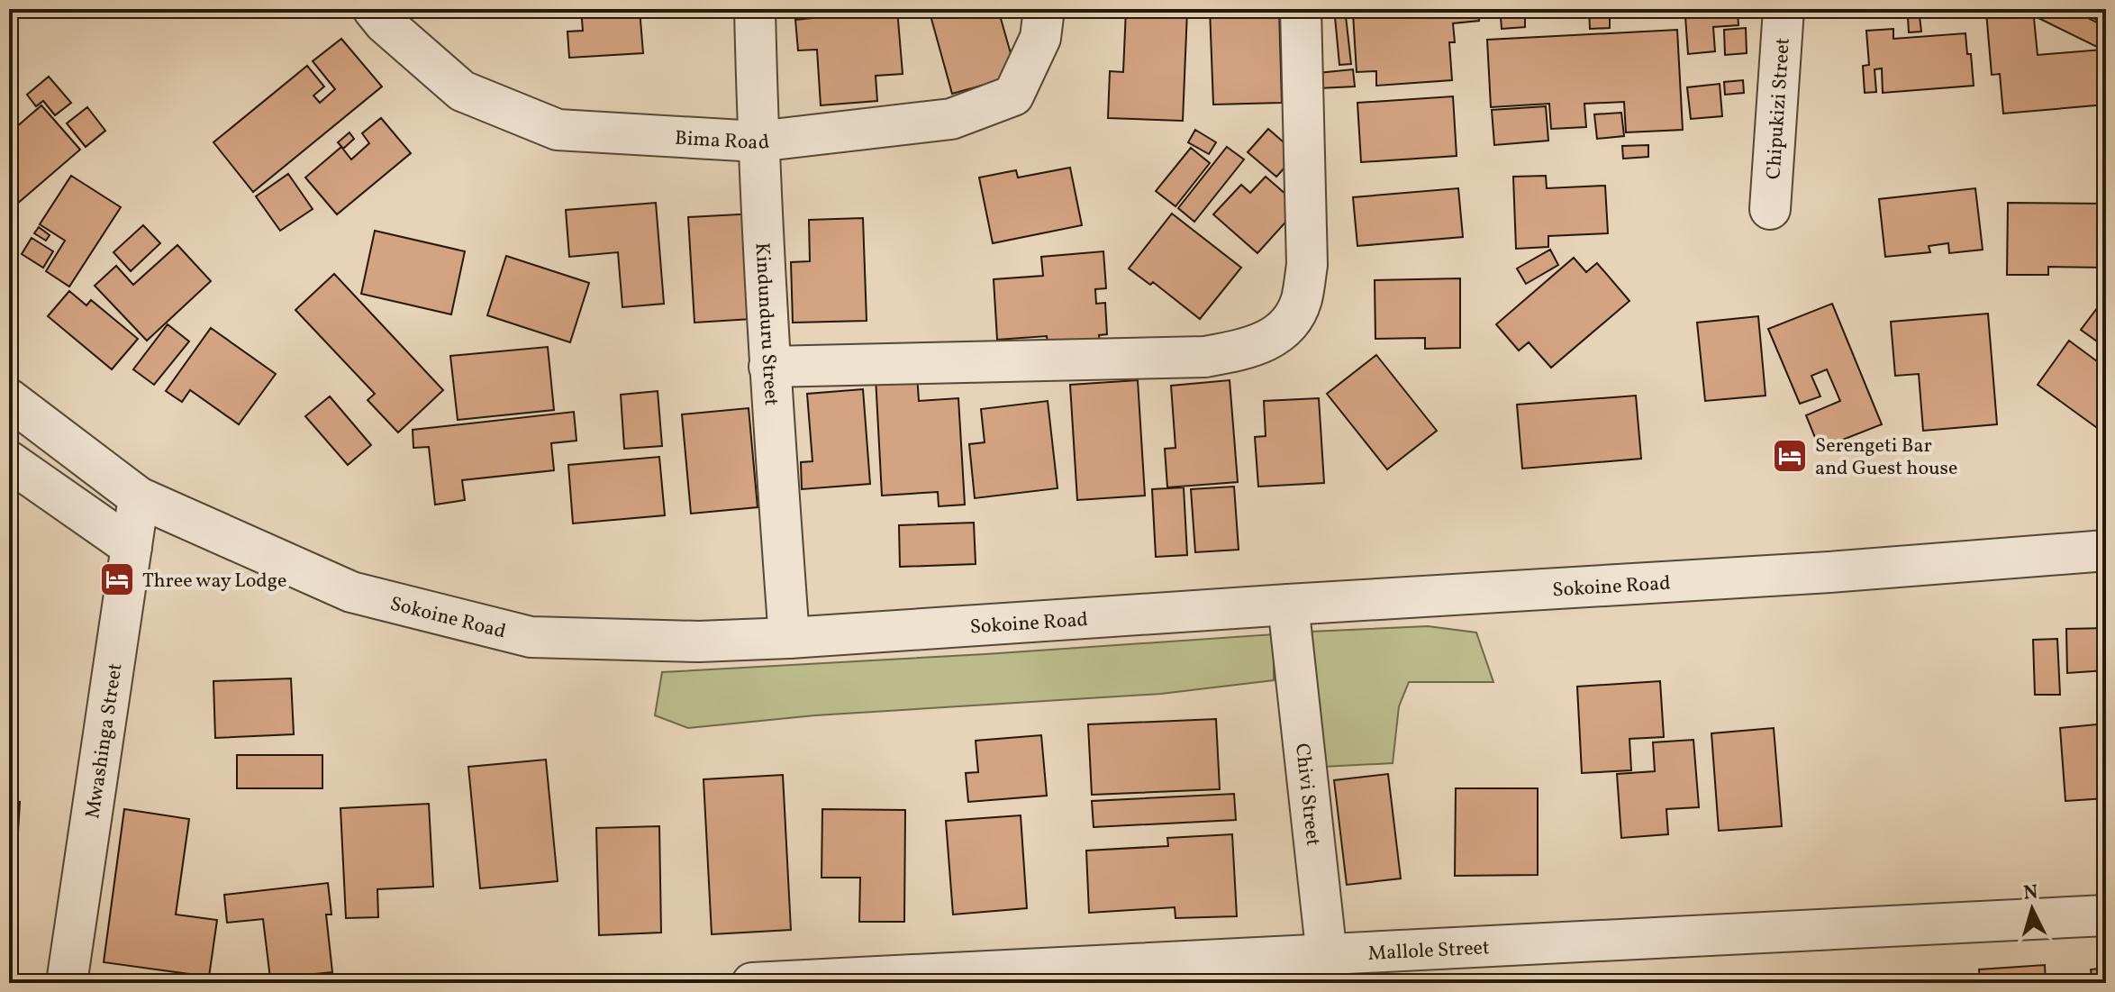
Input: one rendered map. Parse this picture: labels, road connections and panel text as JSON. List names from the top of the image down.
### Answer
{
  "streets": {
    "street": [
      "Chipukizi Street",
      "Bima Road",
      "Kindunduru Street",
      "Sokoine Road",
      "Mwashinga Street",
      "Chivi Street",
      "Mallole Street"
    ]
  },
  "crossings": [
    ["Bima Road", "Kindunduru Street"],
    ["Kindunduru Street", "Sokoine Road"],
    ["Sokoine Road", "Mwashinga Street"],
    ["Sokoine Road", "Chivi Street"],
    ["Chivi Street", "Mallole Street"]
  ],
  "places": {
    "hotel": ["Serengeti Bar and Guest house", "Three way Lodge"]
  },
  "north": "top"
}
